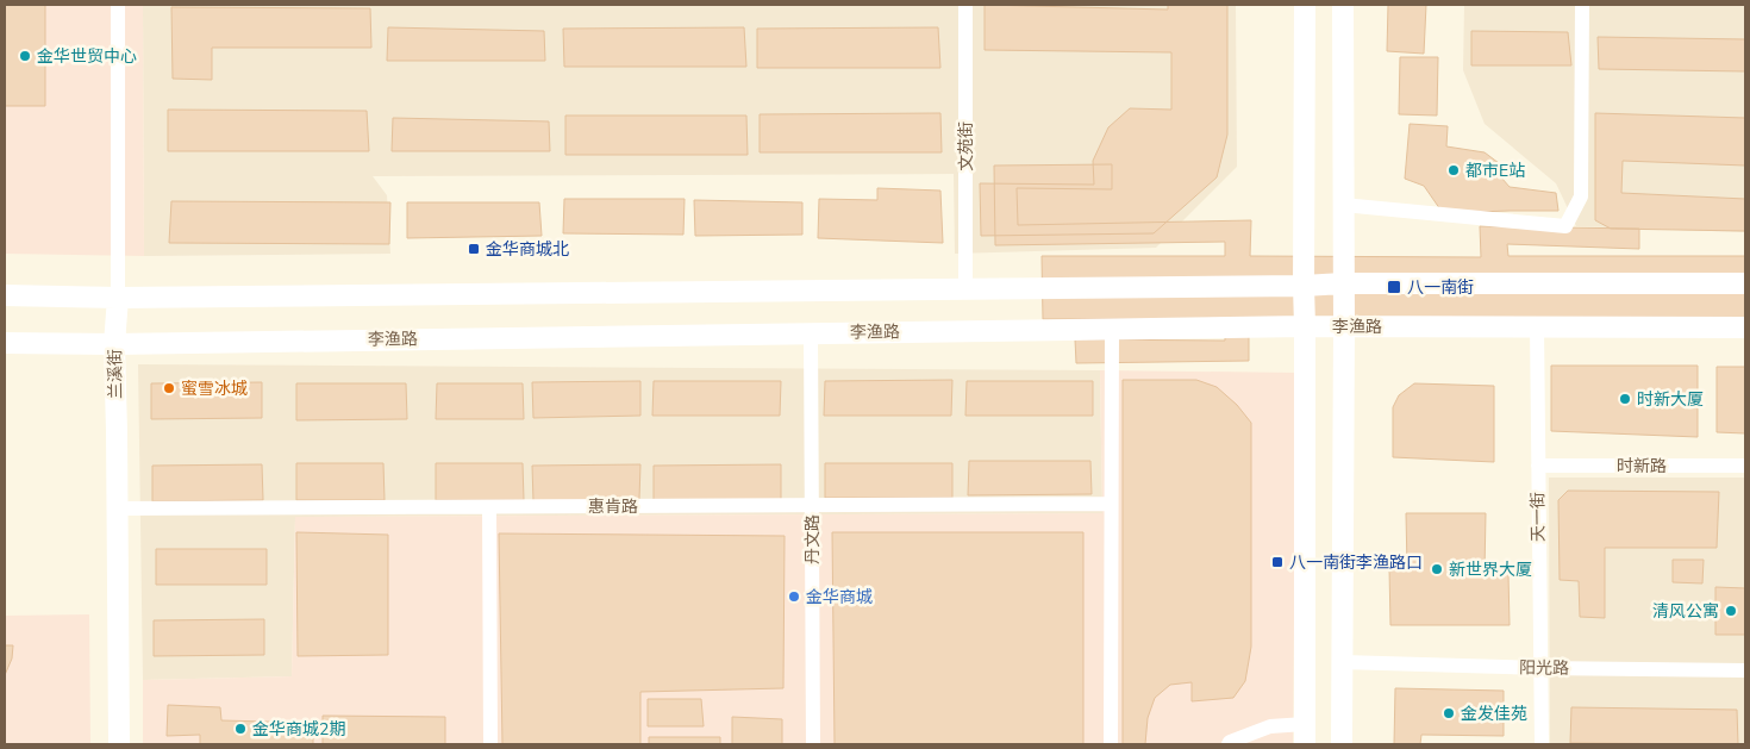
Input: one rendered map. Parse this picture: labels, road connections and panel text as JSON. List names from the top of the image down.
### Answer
{
  "streets": {
    "main road": ["李渔路", "兰溪街"],
    "street": [
      "文苑街",
      "时新路",
      "惠肯路",
      "天一街",
      "丹文路",
      "阳光路"
    ]
  },
  "crossings": [
    ["李渔路", "兰溪街"],
    ["李渔路", "天一街"],
    ["李渔路", "丹文路"],
    ["兰溪街", "惠肯路"],
    ["时新路", "天一街"],
    ["惠肯路", "丹文路"],
    ["天一街", "阳光路"]
  ],
  "places": {
    "other": [
      "金华世贸中心",
      "都市E站",
      "蜜雪冰城",
      "时新大厦",
      "新世界大厦",
      "金华商城",
      "清风公寓",
      "金发佳苑",
      "金华商城2期"
    ],
    "transit": ["金华商城北", "八一南街", "八一南街李渔路口"]
  }
}
